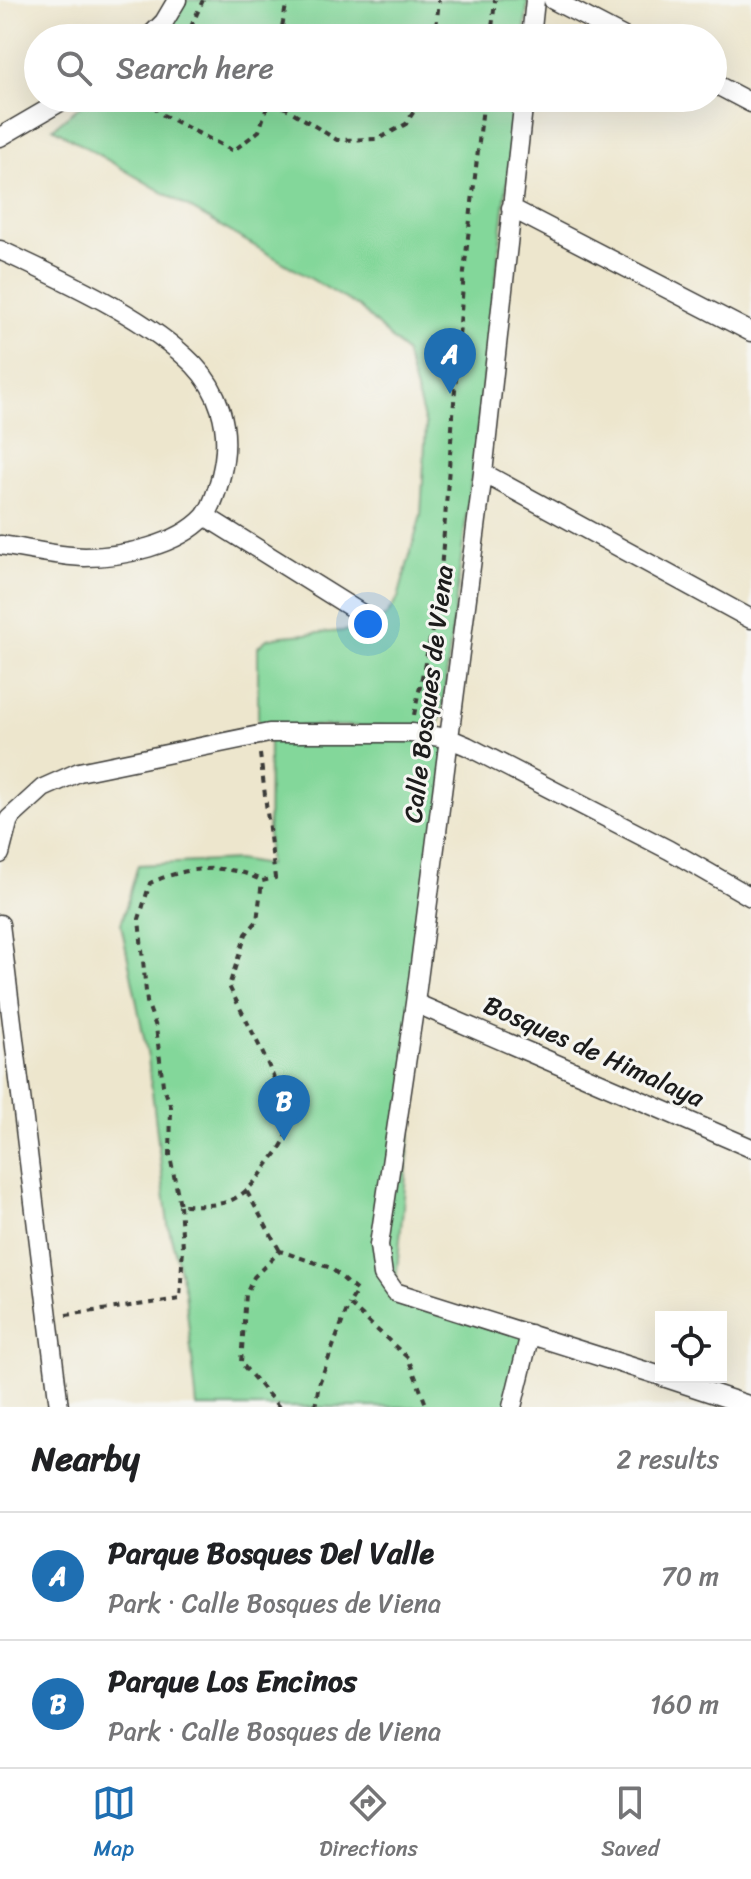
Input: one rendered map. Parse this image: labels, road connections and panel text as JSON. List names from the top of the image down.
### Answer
{
  "streets": {
    "street": ["Calle Bosques de Viena", "Bosques de Himalaya"]
  },
  "crossings": [
    ["Calle Bosques de Viena", "Bosques de Himalaya"]
  ],
  "page": {
    "search": "Search here",
    "pins": ["A", "B"],
    "heading": ["Nearby", "2 results"],
    "list": [
      {
        "mark": "A",
        "name": "Parque Bosques Del Valle",
        "note": "Park · Calle Bosques de Viena",
        "value": "70 m"
      },
      {
        "mark": "B",
        "name": "Parque Los Encinos",
        "note": "Park · Calle Bosques de Viena",
        "value": "160 m"
      }
    ],
    "nav": ["Map", "Directions", "Saved"]
  }
}
